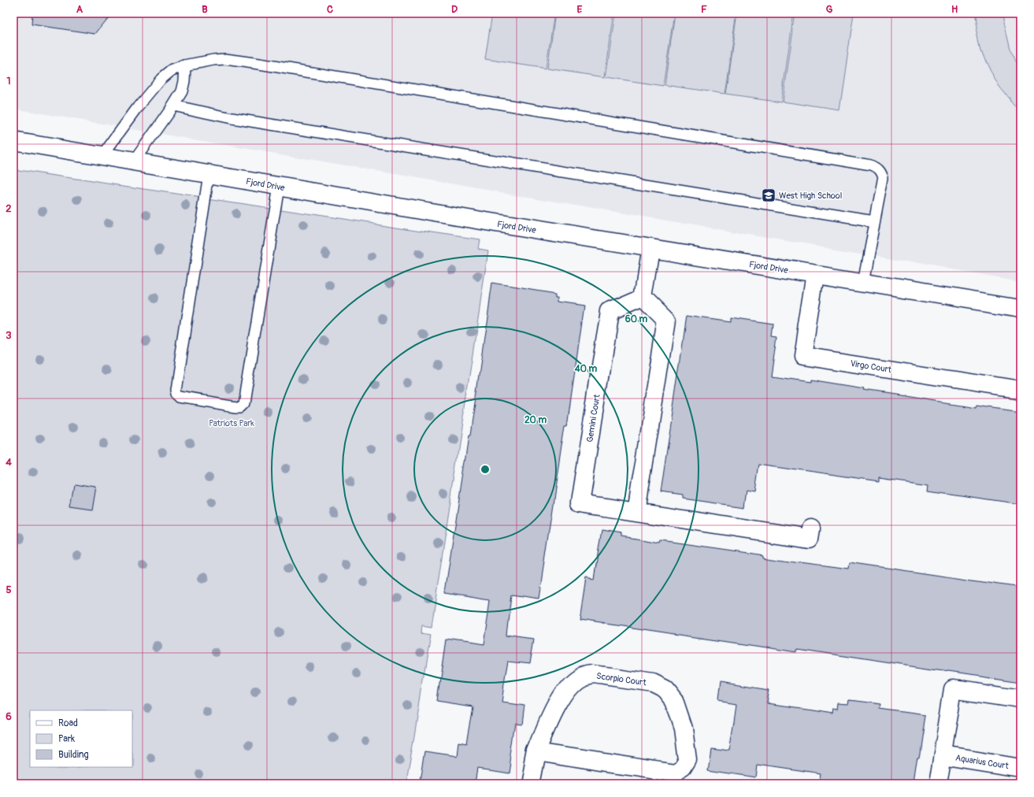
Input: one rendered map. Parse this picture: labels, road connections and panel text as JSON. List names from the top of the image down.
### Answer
{
  "streets": {
    "street": [
      "Fjord Drive",
      "Virgo Court",
      "Gemini Court",
      "Scorpio Court",
      "Aquarius Court"
    ]
  },
  "crossings": [
    ["Fjord Drive", "Virgo Court"]
  ],
  "parks": ["Patriots Park"],
  "places": {
    "school or university": ["West High School"]
  },
  "legend": ["Road", "Park", "Building"],
  "grid": {
    "columns": [
      "A",
      "B",
      "C",
      "D",
      "E",
      "F",
      "G",
      "H"
    ],
    "rows": [
      "1",
      "2",
      "3",
      "4",
      "5",
      "6"
    ]
  },
  "rings": ["60 m", "40 m", "20 m"]
}
